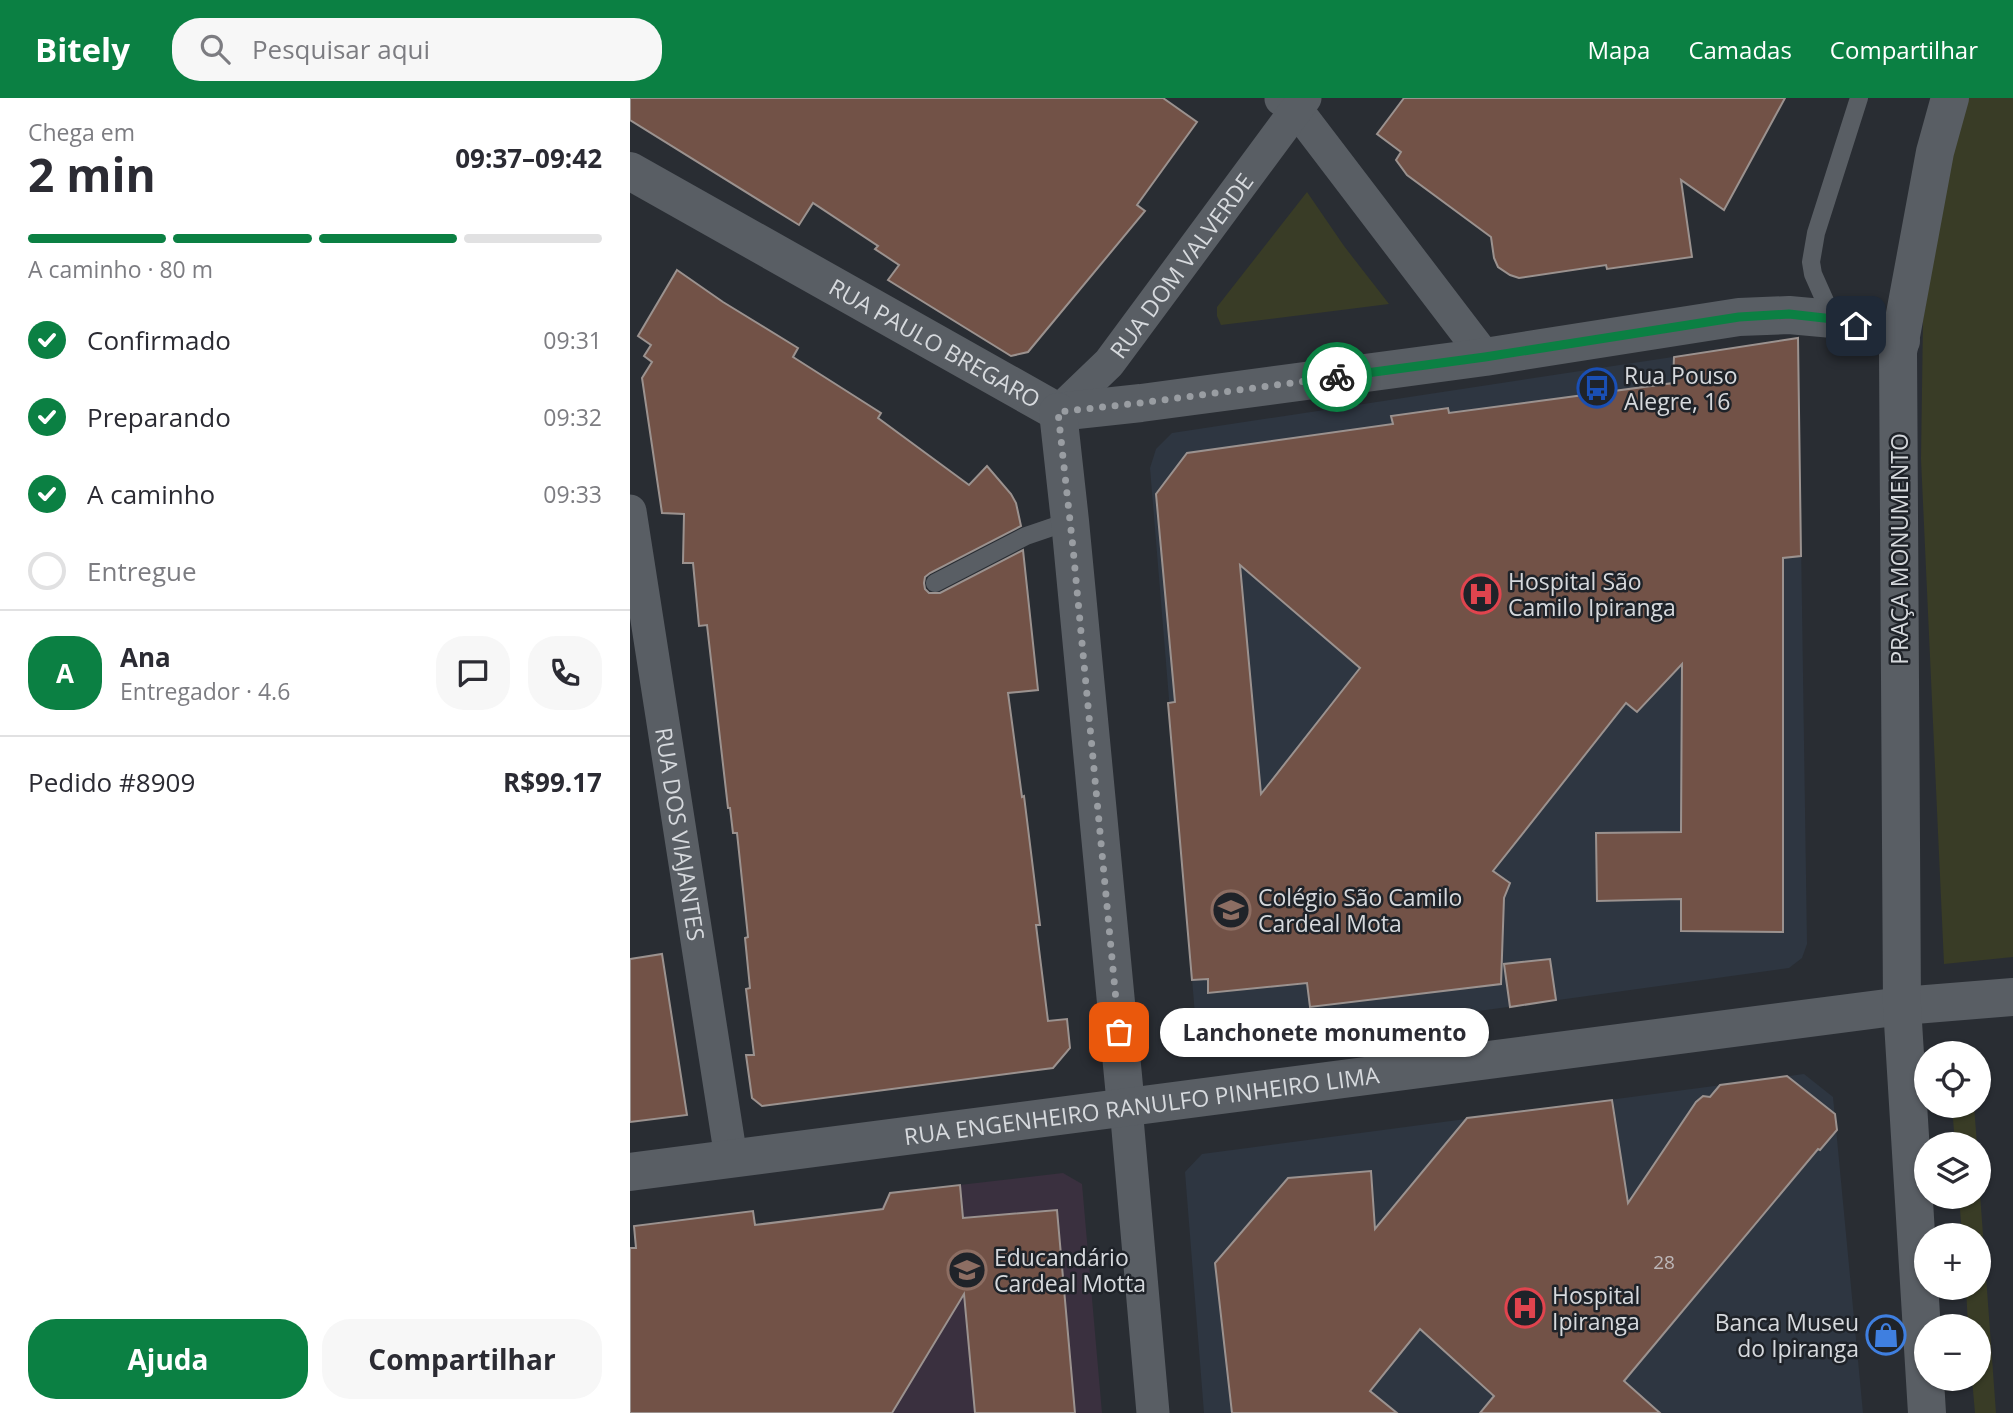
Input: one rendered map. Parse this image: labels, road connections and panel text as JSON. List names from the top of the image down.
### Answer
{
  "streets": {
    "street": [
      "RUA DOM VALVERDE",
      "RUA PAULO BREGARO",
      "PRAÇA MONUMENTO",
      "RUA DOS VIAJANTES",
      "RUA ENGENHEIRO RANULFO PINHEIRO LIMA"
    ]
  },
  "crossings": [
    ["RUA DOM VALVERDE", "RUA PAULO BREGARO"],
    ["RUA PAULO BREGARO", "RUA ENGENHEIRO RANULFO PINHEIRO LIMA"],
    ["PRAÇA MONUMENTO", "RUA ENGENHEIRO RANULFO PINHEIRO LIMA"],
    ["RUA DOS VIAJANTES", "RUA ENGENHEIRO RANULFO PINHEIRO LIMA"]
  ],
  "places": {
    "bus stop": ["Rua Pouso Alegre, 16"],
    "hospital": ["Hospital São Camilo Ipiranga", "Hospital Ipiranga"],
    "school or university": ["Colégio São Camilo Cardeal Mota", "Educandário Cardeal Motta"],
    "other": ["Lanchonete monumento"],
    "shop": ["Banca Museu do Ipiranga"]
  },
  "house_numbers": ["28"],
  "page": {
    "header": "Bitely",
    "search": "Pesquisar aqui",
    "nav": ["Mapa", "Camadas", "Compartilhar"],
    "heading": ["2 min", "Chega em", "09:37–09:42"],
    "panel": [
      "Ana",
      "Entregador · 4.6",
      "Pedido #8909",
      "R$99.17"
    ],
    "bar": "A caminho · 80 m",
    "list": [
      ["Confirmado", "09:31"],
      ["Preparando", "09:32"],
      ["A caminho", "09:33"],
      "Entregue"
    ],
    "round": "A",
    "bubble": "Lanchonete monumento",
    "map_buttons": ["+", "−"],
    "buttons": ["Ajuda", "Compartilhar"]
  }
}
